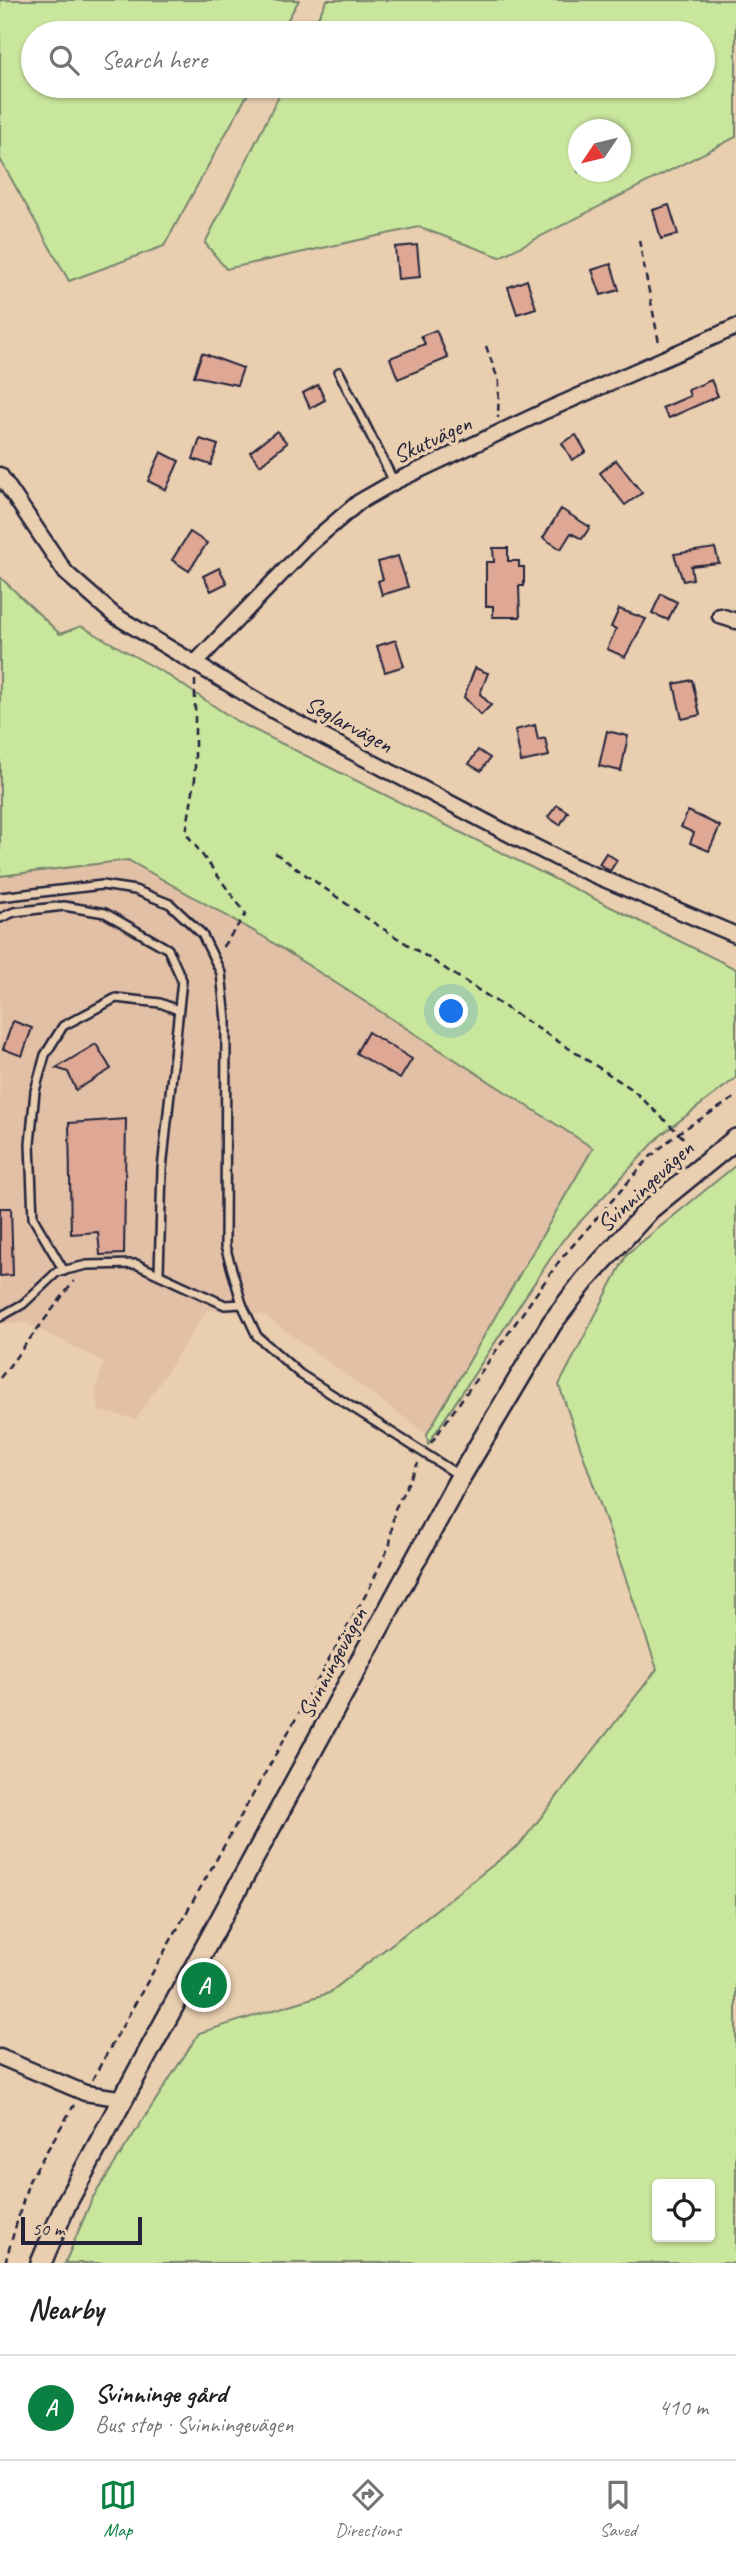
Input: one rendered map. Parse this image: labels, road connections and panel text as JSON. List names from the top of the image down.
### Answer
{
  "streets": {
    "main road": ["Svinningevägen"],
    "street": ["Skutvägen", "Seglarvägen"]
  },
  "crossings": [
    ["Skutvägen", "Seglarvägen"]
  ],
  "scale_bar": "50 m",
  "north": "bottom left",
  "page": {
    "search": "Search here",
    "pins": "A",
    "scale": "50 m",
    "heading": "Nearby",
    "list": [
      {
        "mark": "A",
        "name": "Svinninge gård",
        "note": "Bus stop · Svinningevägen",
        "value": "410 m"
      }
    ],
    "nav": ["Map", "Directions", "Saved"]
  }
}
